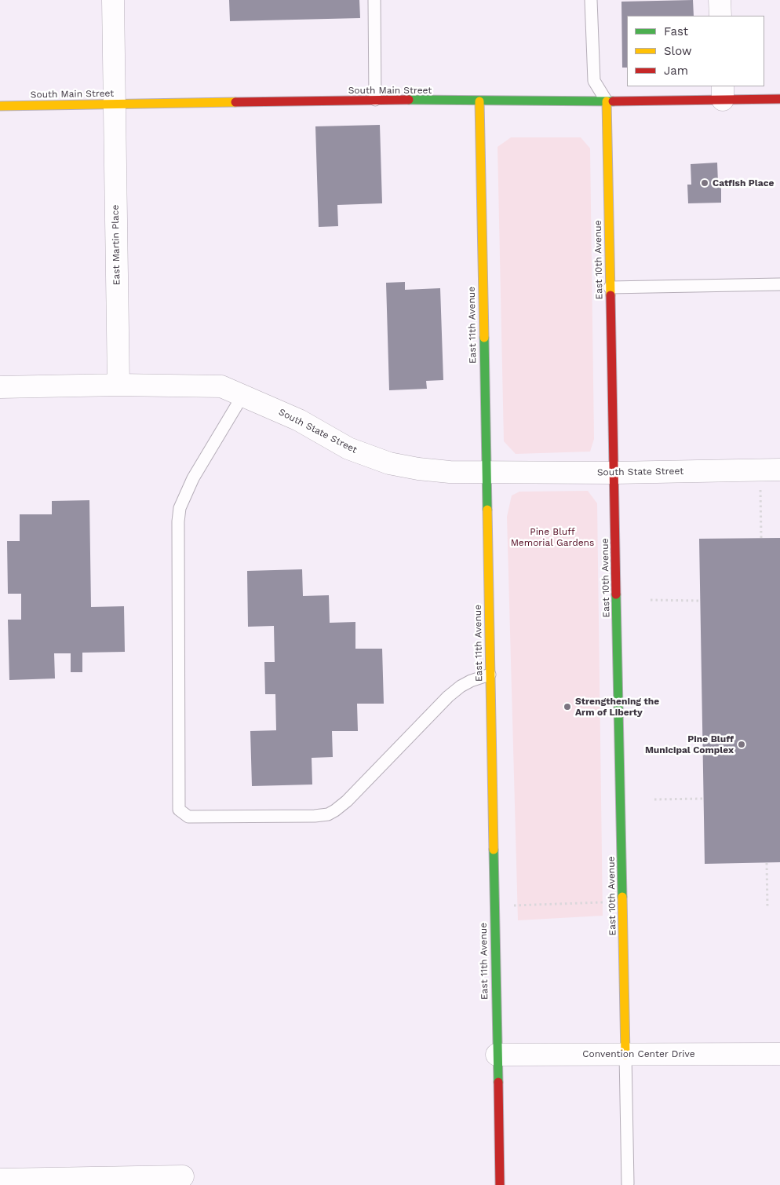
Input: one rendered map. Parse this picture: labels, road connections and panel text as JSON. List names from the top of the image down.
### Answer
{
  "streets": {
    "street": [
      "South Main Street",
      "East Martin Place",
      "East 10th Avenue",
      "East 11th Avenue",
      "South State Street",
      "Convention Center Drive"
    ]
  },
  "crossings": [
    ["South Main Street", "East Martin Place"],
    ["South Main Street", "East 10th Avenue"],
    ["South Main Street", "East 11th Avenue"],
    ["East Martin Place", "South State Street"],
    ["East 10th Avenue", "South State Street"],
    ["East 10th Avenue", "Convention Center Drive"],
    ["East 11th Avenue", "South State Street"],
    ["East 11th Avenue", "Convention Center Drive"]
  ],
  "parks": ["Pine Bluff Memorial Gardens"],
  "places": ["Catfish Place", "Strengthening the Arm of Liberty", "Pine Bluff Municipal Complex"],
  "legend": ["Fast", "Slow", "Jam"]
}
